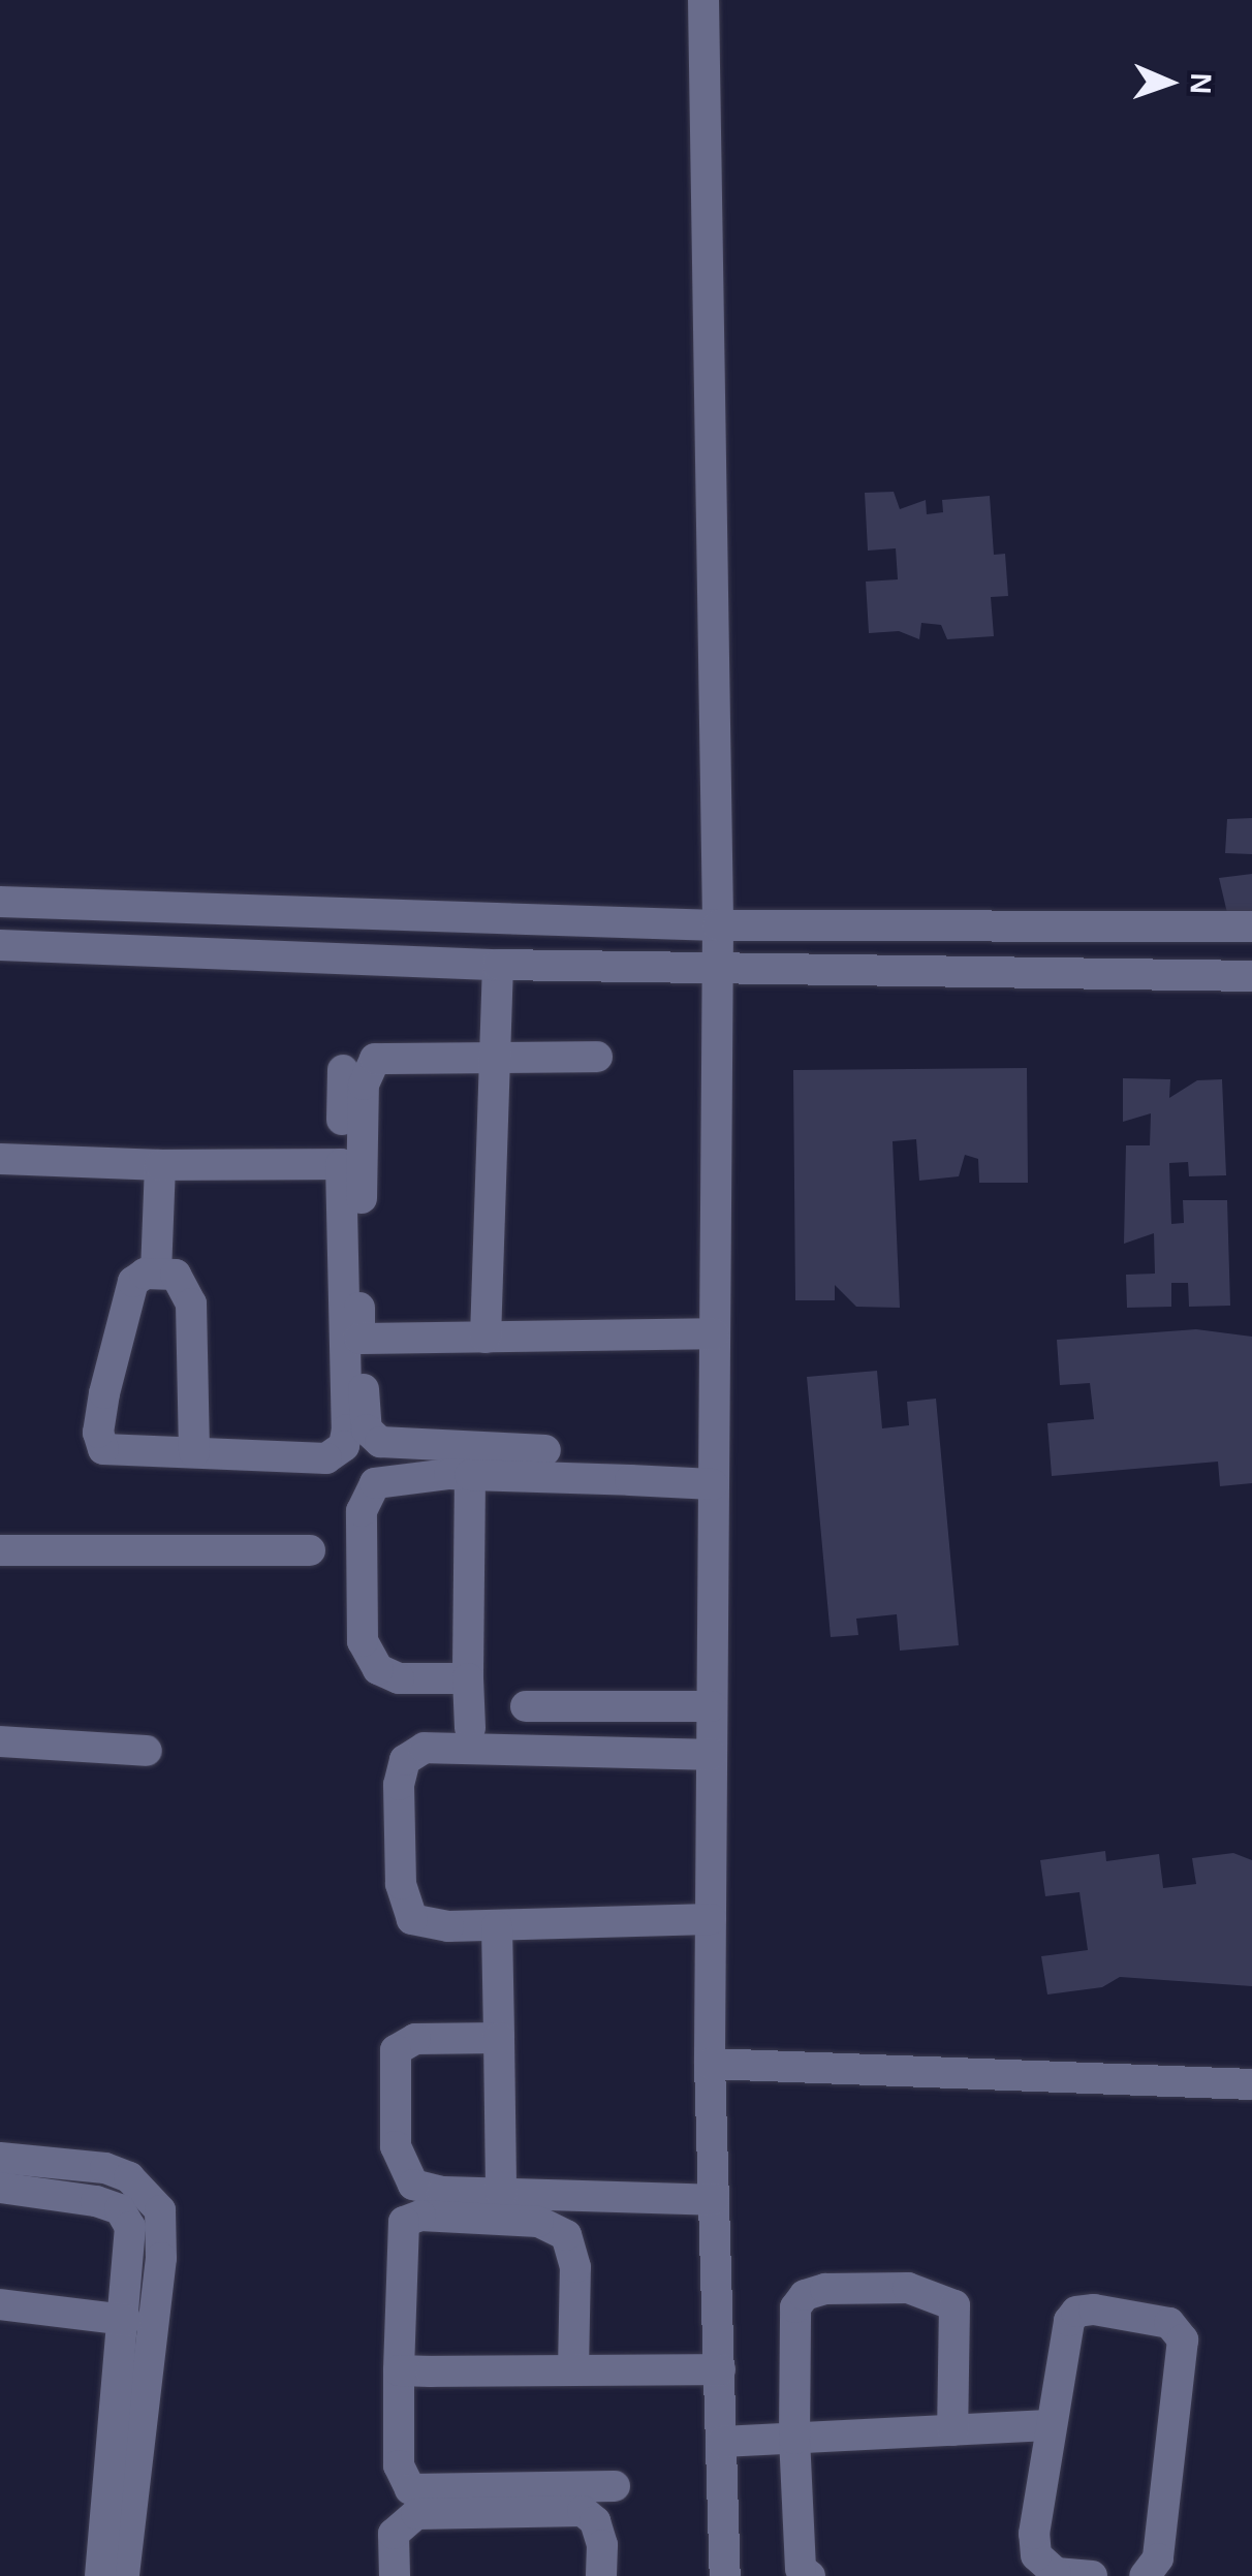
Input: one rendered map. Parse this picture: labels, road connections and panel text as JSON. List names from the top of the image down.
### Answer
{
  "north": "right"
}
